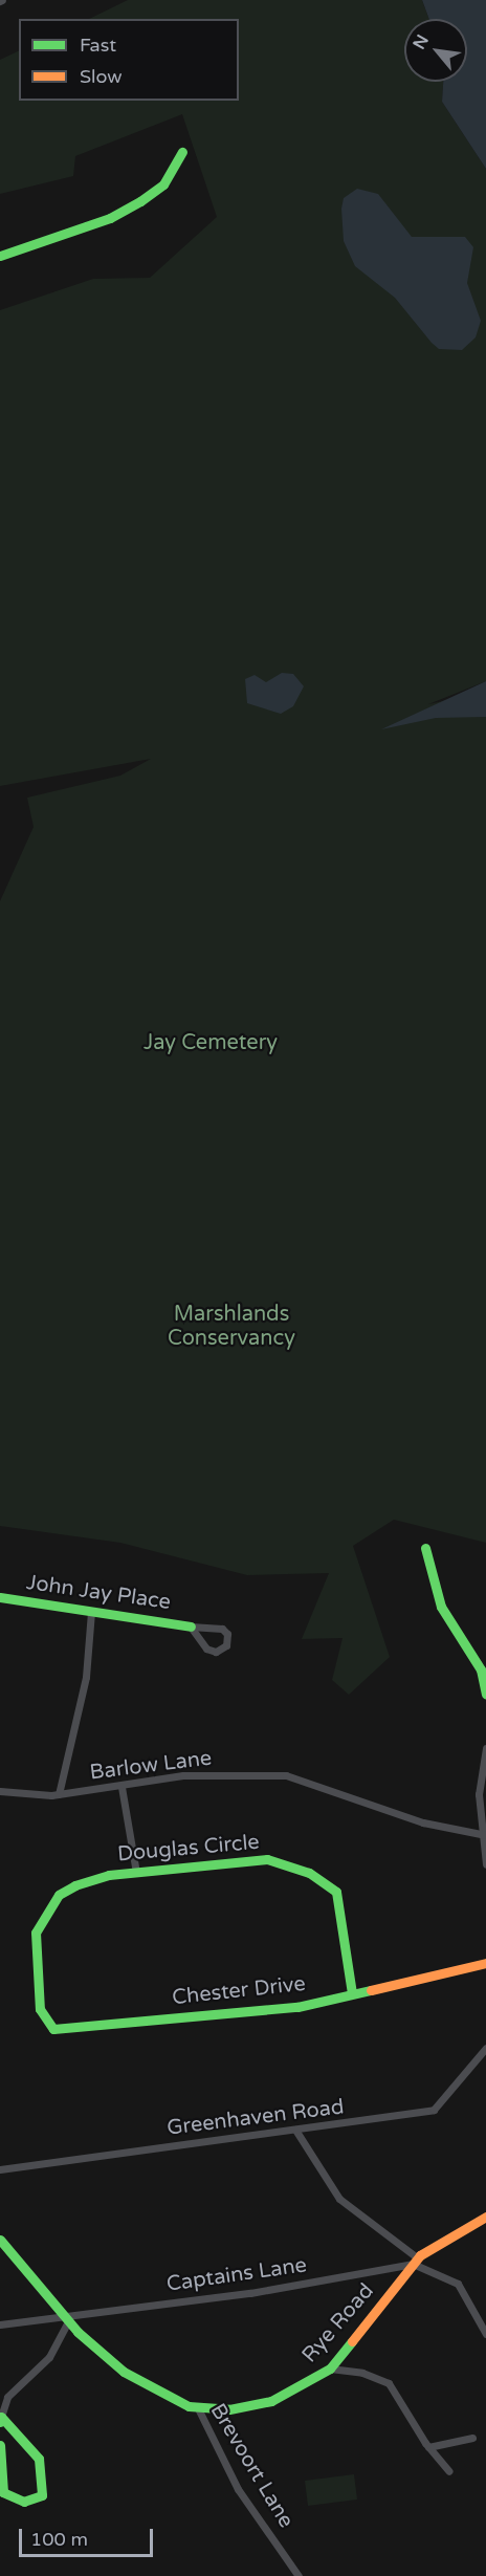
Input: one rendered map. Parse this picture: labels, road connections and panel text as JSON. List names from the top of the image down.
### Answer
{
  "streets": {
    "street": [
      "John Jay Place",
      "Barlow Lane",
      "Douglas Circle",
      "Chester Drive",
      "Greenhaven Road",
      "Captains Lane",
      "Rye Road",
      "Brevoort Lane"
    ]
  },
  "crossings": [
    ["Douglas Circle", "Chester Drive"],
    ["Captains Lane", "Rye Road"],
    ["Captains Lane", "Brevoort Lane"],
    ["Rye Road", "Brevoort Lane"]
  ],
  "parks": ["Jay Cemetery", "Marshlands Conservancy"],
  "legend": ["Fast", "Slow"],
  "scale_bar": "100 m",
  "north": "top left"
}
